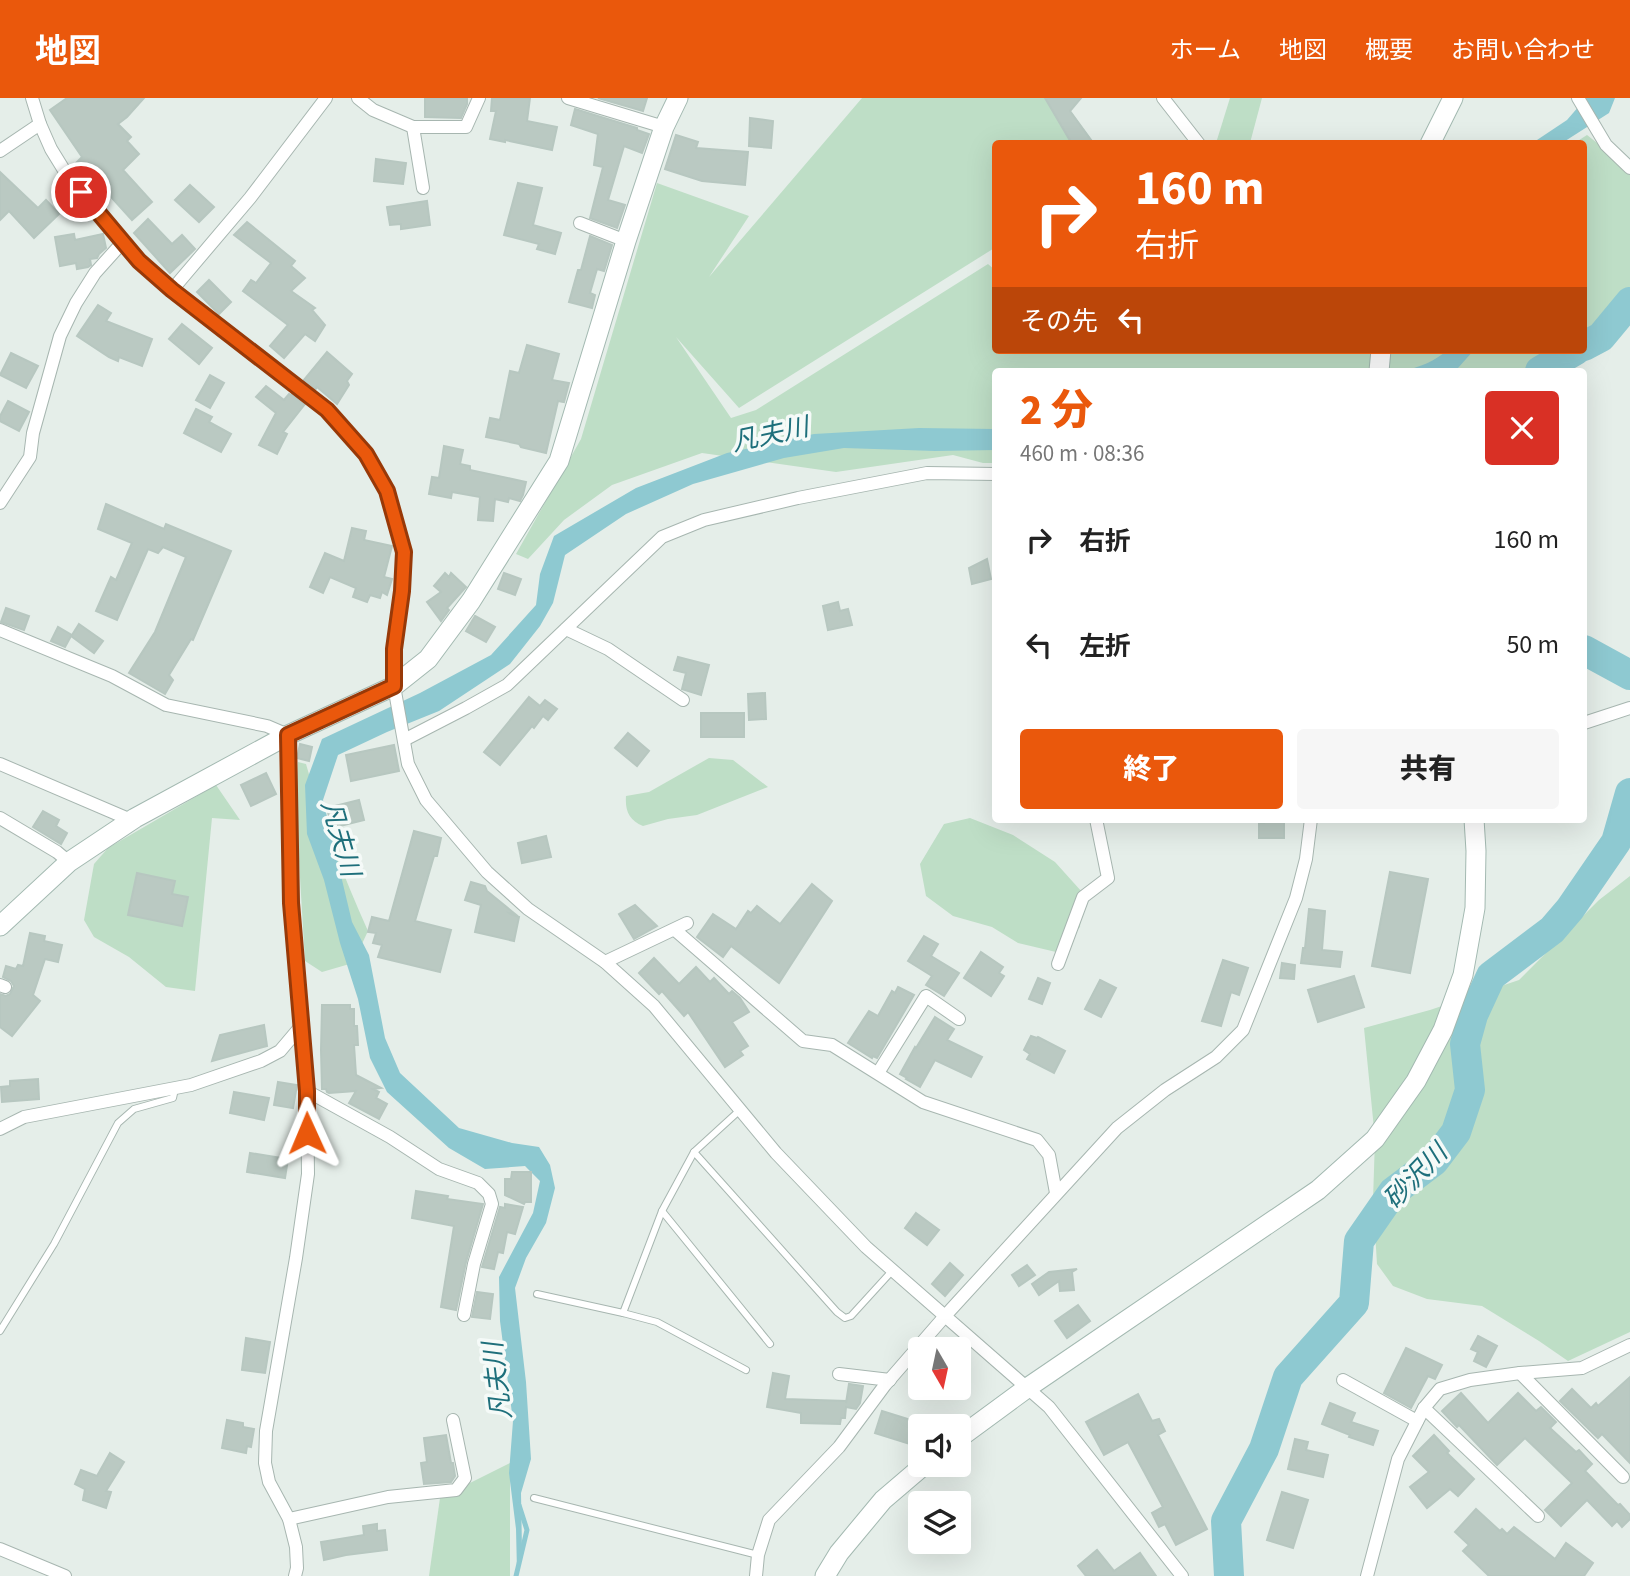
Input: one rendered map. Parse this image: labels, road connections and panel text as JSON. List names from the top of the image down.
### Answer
{
  "water": ["凡夫川", "砂沢川"],
  "north": "bottom",
  "page": {
    "header": "地図",
    "nav": [
      "ホーム",
      "地図",
      "概要",
      "お問い合わせ"
    ],
    "turn": ["160 m", "右折"],
    "then": "その先",
    "heading": ["2 分", "460 m · 08:36"],
    "list": [
      {
        "name": "右折",
        "value": "160 m"
      },
      {
        "name": "左折",
        "value": "50 m"
      }
    ],
    "buttons": ["終了", "共有"]
  }
}
